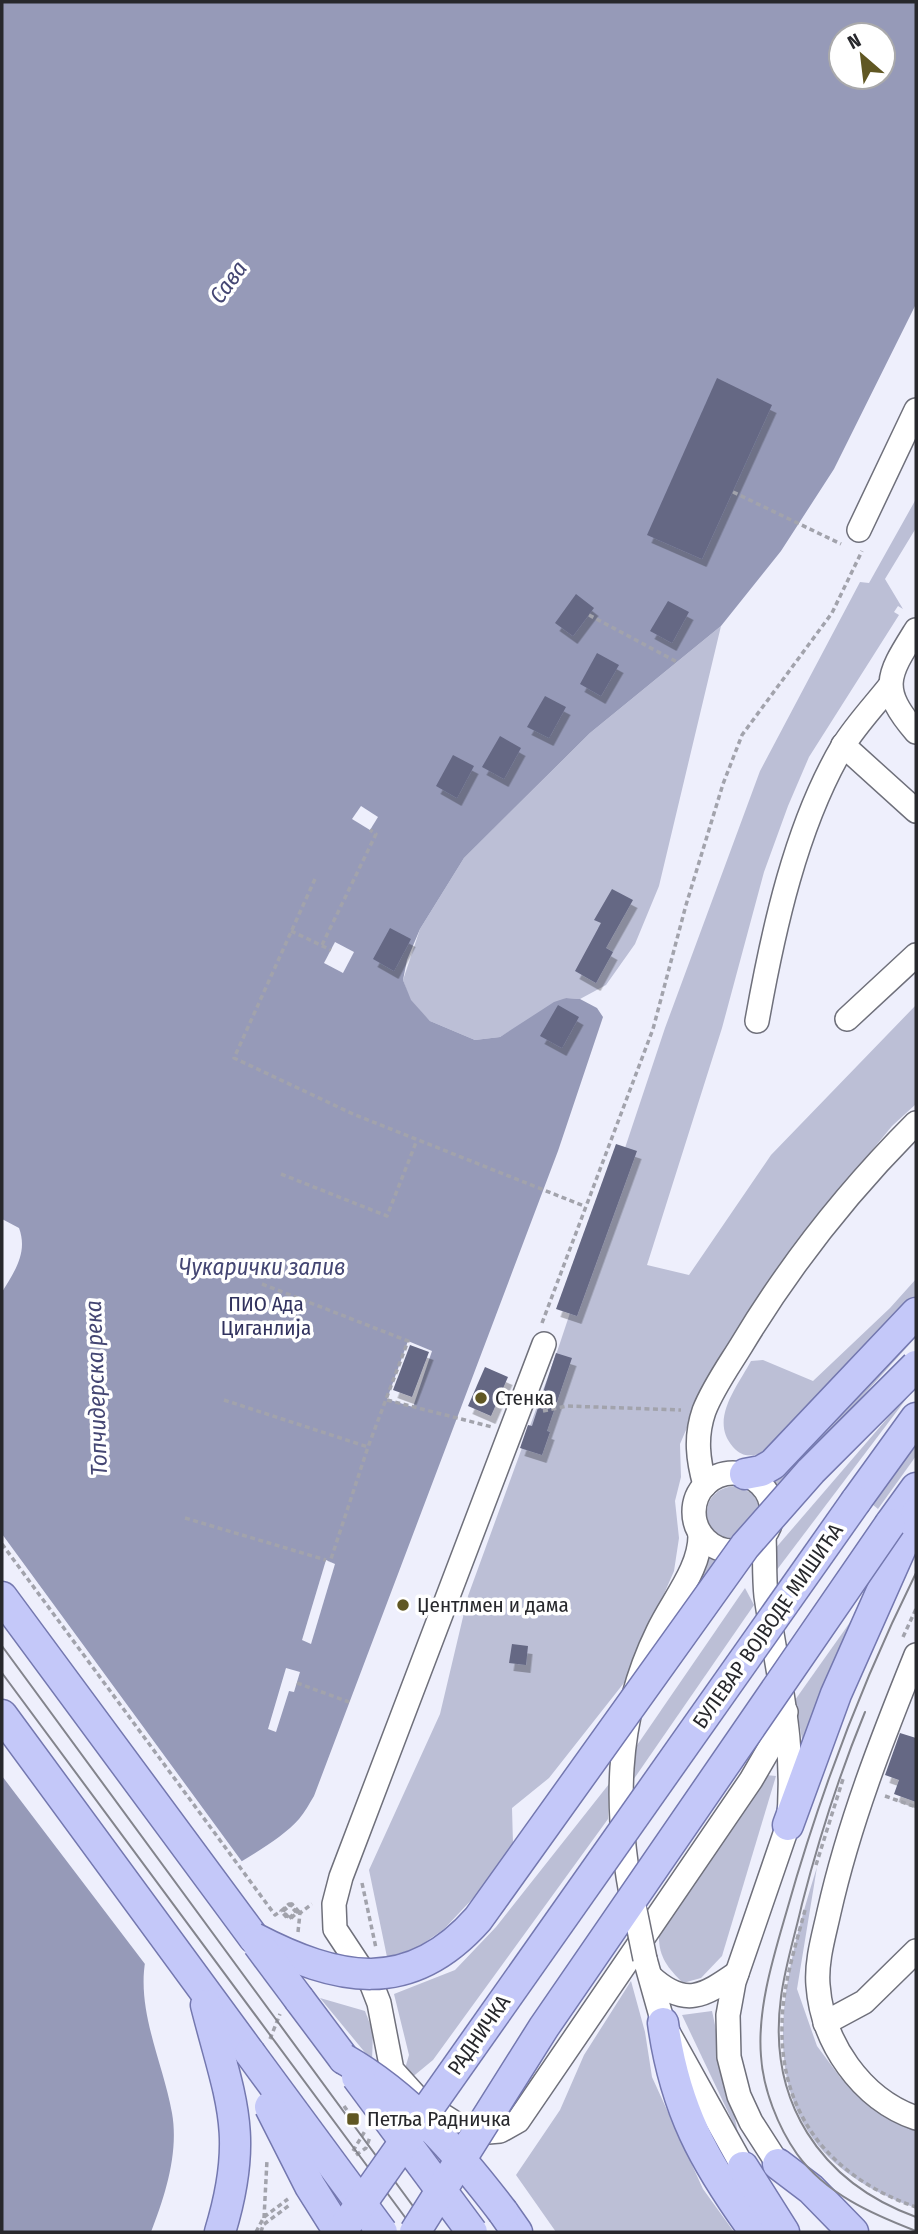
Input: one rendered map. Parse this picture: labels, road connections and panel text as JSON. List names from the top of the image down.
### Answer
{
  "streets": {
    "main road": ["БУЛЕВАР ВОЈВОДЕ МИШИЋА", "РАДНИЧКА"]
  },
  "crossings": [
    ["БУЛЕВАР ВОЈВОДЕ МИШИЋА", "РАДНИЧКА"]
  ],
  "water": ["Сава", "Чукарички залив", "Топчидерска река"],
  "parks": ["ПИО Ада Циганлија"],
  "places": {
    "other": ["Стенка", "Џентлмен и дама"],
    "transit": ["Петља Радничка"]
  },
  "north": "top left"
}
